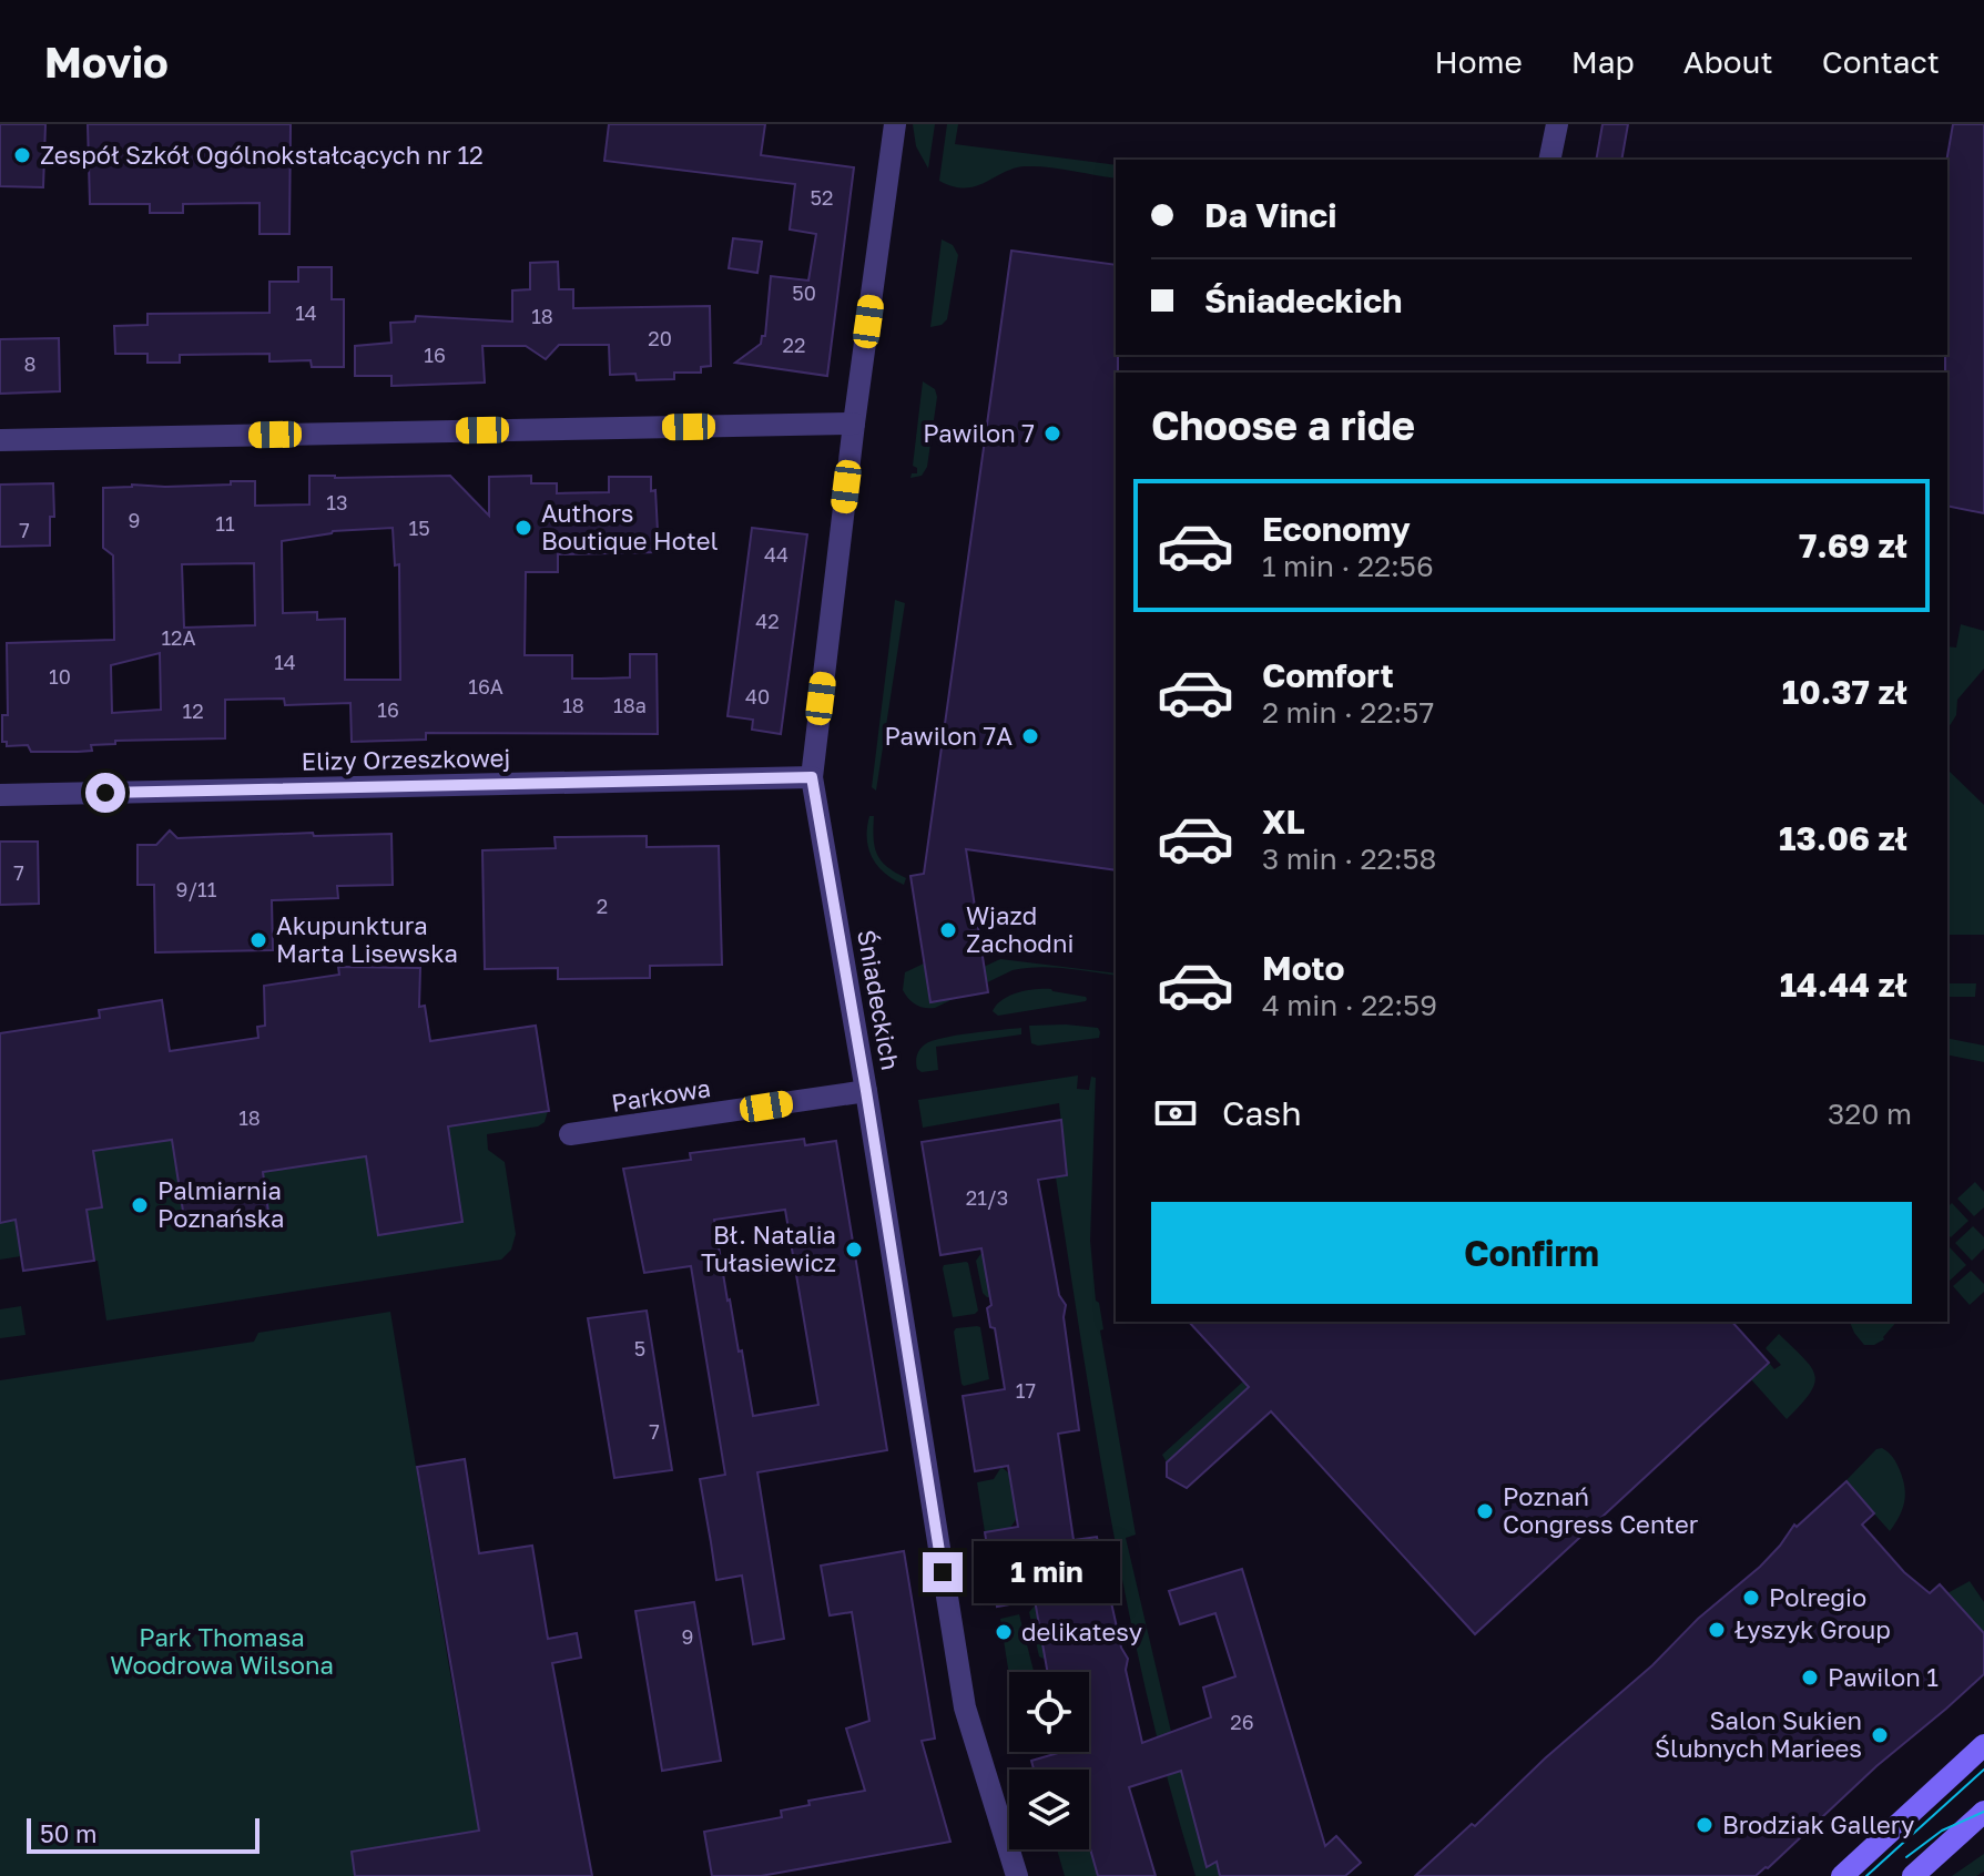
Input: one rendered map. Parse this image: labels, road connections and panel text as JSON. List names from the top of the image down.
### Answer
{
  "streets": {
    "street": ["Elizy Orzeszkowej", "Śniadeckich", "Parkowa"]
  },
  "crossings": [
    ["Elizy Orzeszkowej", "Śniadeckich"],
    ["Śniadeckich", "Parkowa"]
  ],
  "parks": ["Park Thomasa Woodrowa Wilsona"],
  "places": [
    "Zespół Szkół Ogólnokstałcących nr 12",
    "Pawilon 7",
    "Authors Boutique Hotel",
    "Pawilon 7A",
    "Wjazd Zachodni",
    "Akupunktura Marta Lisewska",
    "Palmiarnia Poznańska",
    "Bł. Natalia Tułasiewicz",
    "Poznań Congress Center",
    "Polregio",
    "Łyszyk Group",
    "delikatesy",
    "Pawilon 1",
    "Salon Sukien Ślubnych Mariees",
    "Brodziak Gallery"
  ],
  "house_numbers": [
    "52",
    "50",
    "14",
    "18",
    "20",
    "22",
    "16",
    "8",
    "13",
    "9",
    "11",
    "15",
    "7",
    "44",
    "42",
    "12A",
    "14",
    "10",
    "16A",
    "40",
    "18",
    "18a",
    "16",
    "12",
    "7",
    "9/11",
    "2",
    "18",
    "21/3",
    "5",
    "17",
    "7",
    "9",
    "26"
  ],
  "scale_bar": "50 m",
  "page": {
    "header": "Movio",
    "nav": [
      "Home",
      "Map",
      "About",
      "Contact"
    ],
    "banner": ["Da Vinci", "Śniadeckich"],
    "heading": "Choose a ride",
    "list": [
      {
        "name": "Economy",
        "note": "1 min · 22:56",
        "value": "7.69 zł"
      },
      {
        "name": "Comfort",
        "note": "2 min · 22:57",
        "value": "10.37 zł"
      },
      {
        "name": "XL",
        "note": "3 min · 22:58",
        "value": "13.06 zł"
      },
      {
        "name": "Moto",
        "note": "4 min · 22:59",
        "value": "14.44 zł"
      }
    ],
    "pay": ["Cash", "320 m"],
    "buttons": "Confirm",
    "bubble": "1 min",
    "scale": "50 m"
  }
}
